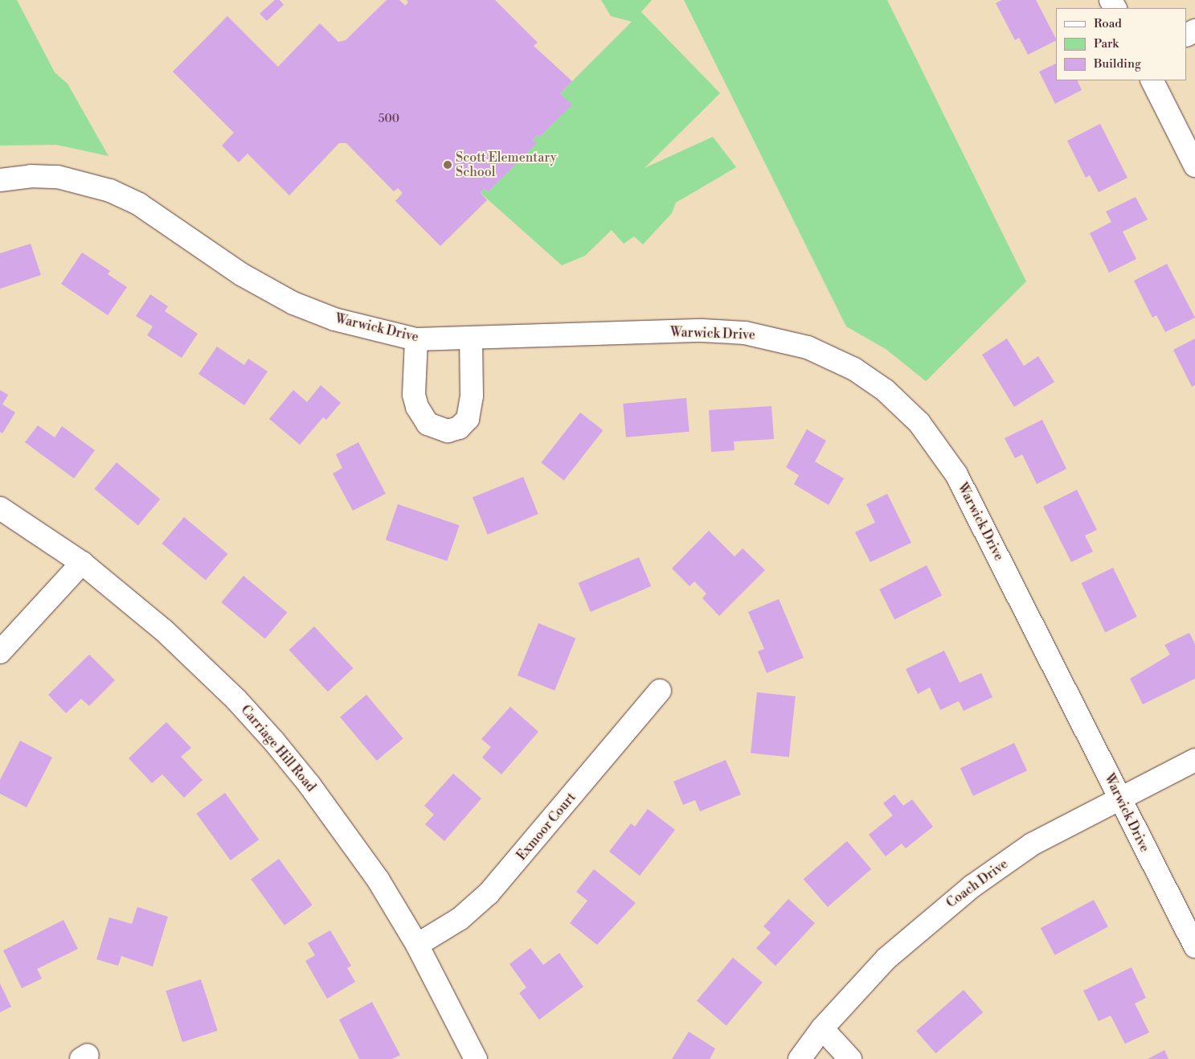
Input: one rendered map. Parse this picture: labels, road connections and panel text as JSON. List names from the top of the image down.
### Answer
{
  "streets": {
    "street": [
      "Warwick Drive",
      "Carriage Hill Road",
      "Exmoor Court",
      "Coach Drive"
    ]
  },
  "crossings": [
    ["Warwick Drive", "Coach Drive"],
    ["Carriage Hill Road", "Exmoor Court"]
  ],
  "places": ["Scott Elementary School"],
  "house_numbers": ["500"],
  "legend": ["Road", "Park", "Building"]
}
